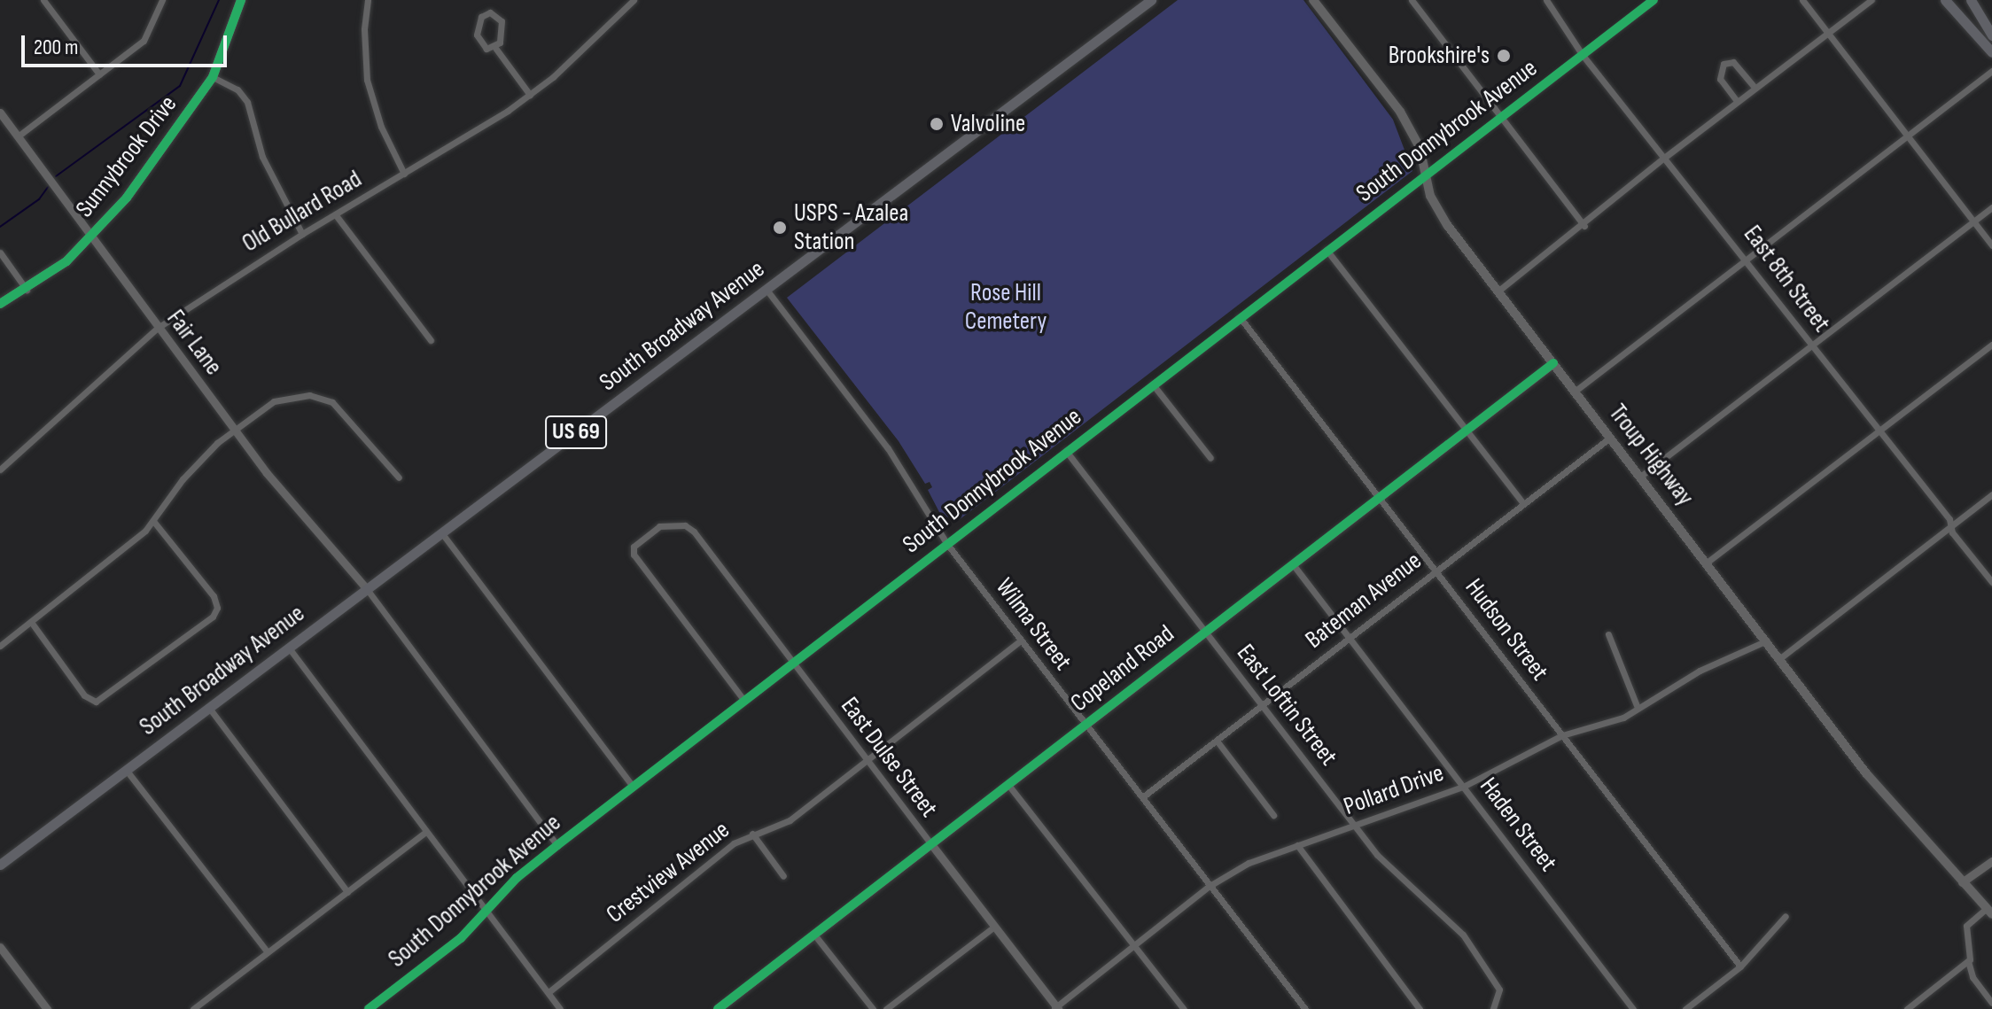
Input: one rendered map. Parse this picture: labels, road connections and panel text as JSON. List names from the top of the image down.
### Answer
{
  "streets": {
    "main road": [
      "Sunnybrook Drive",
      "South Broadway Avenue",
      "US 69",
      "Troup Highway"
    ],
    "street": [
      "South Donnybrook Avenue",
      "Old Bullard Road",
      "East 8th Street",
      "Fair Lane",
      "Bateman Avenue",
      "Wilma Street",
      "Hudson Street",
      "Copeland Road",
      "East Loftin Street",
      "East Dulse Street",
      "Pollard Drive",
      "Haden Street",
      "Crestview Avenue"
    ]
  },
  "crossings": [
    ["South Donnybrook Avenue", "East 8th Street"],
    ["South Donnybrook Avenue", "Troup Highway"],
    ["South Donnybrook Avenue", "Wilma Street"],
    ["South Donnybrook Avenue", "Hudson Street"],
    ["South Donnybrook Avenue", "East Loftin Street"],
    ["South Donnybrook Avenue", "East Dulse Street"],
    ["Sunnybrook Drive", "Fair Lane"],
    ["Old Bullard Road", "Fair Lane"],
    ["South Broadway Avenue", "Fair Lane"],
    ["South Broadway Avenue", "Wilma Street"],
    ["Troup Highway", "Bateman Avenue"],
    ["Troup Highway", "Copeland Road"],
    ["Troup Highway", "Pollard Drive"],
    ["Bateman Avenue", "Wilma Street"],
    ["Bateman Avenue", "Hudson Street"],
    ["Bateman Avenue", "East Loftin Street"],
    ["Bateman Avenue", "Haden Street"],
    ["Wilma Street", "Copeland Road"],
    ["Wilma Street", "Pollard Drive"],
    ["Wilma Street", "Crestview Avenue"],
    ["Hudson Street", "Copeland Road"],
    ["Hudson Street", "Pollard Drive"],
    ["Copeland Road", "East Loftin Street"],
    ["Copeland Road", "East Dulse Street"],
    ["Copeland Road", "Haden Street"],
    ["East Loftin Street", "Pollard Drive"],
    ["East Dulse Street", "Pollard Drive"],
    ["East Dulse Street", "Crestview Avenue"],
    ["Pollard Drive", "Haden Street"]
  ],
  "parks": ["Rose Hill Cemetery"],
  "places": ["Brookshire's", "Valvoline", "USPS - Azalea Station"],
  "scale_bar": "200 m"
}
